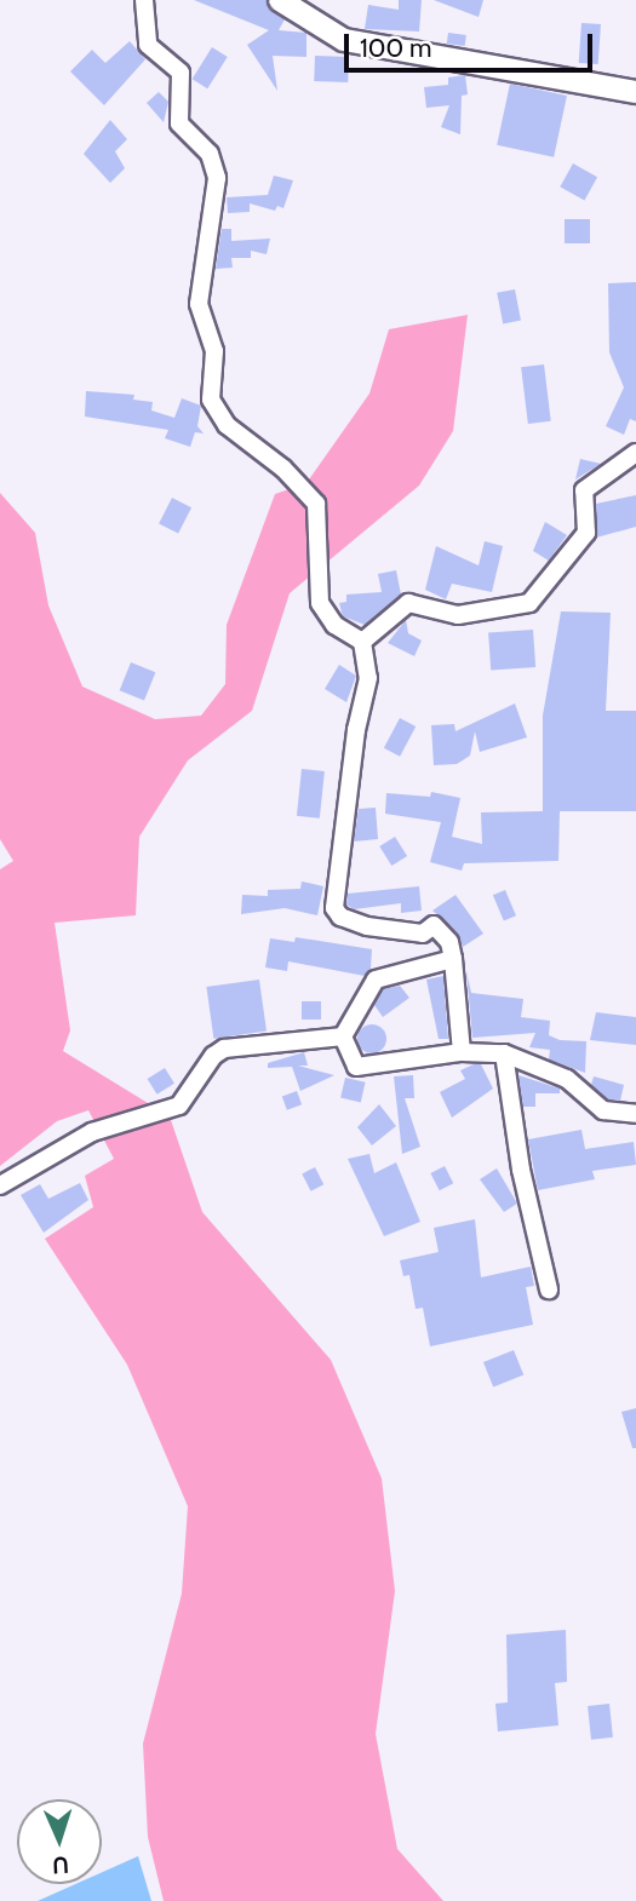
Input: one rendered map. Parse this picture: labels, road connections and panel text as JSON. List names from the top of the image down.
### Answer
{
  "scale_bar": "100 m",
  "north": "bottom"
}
